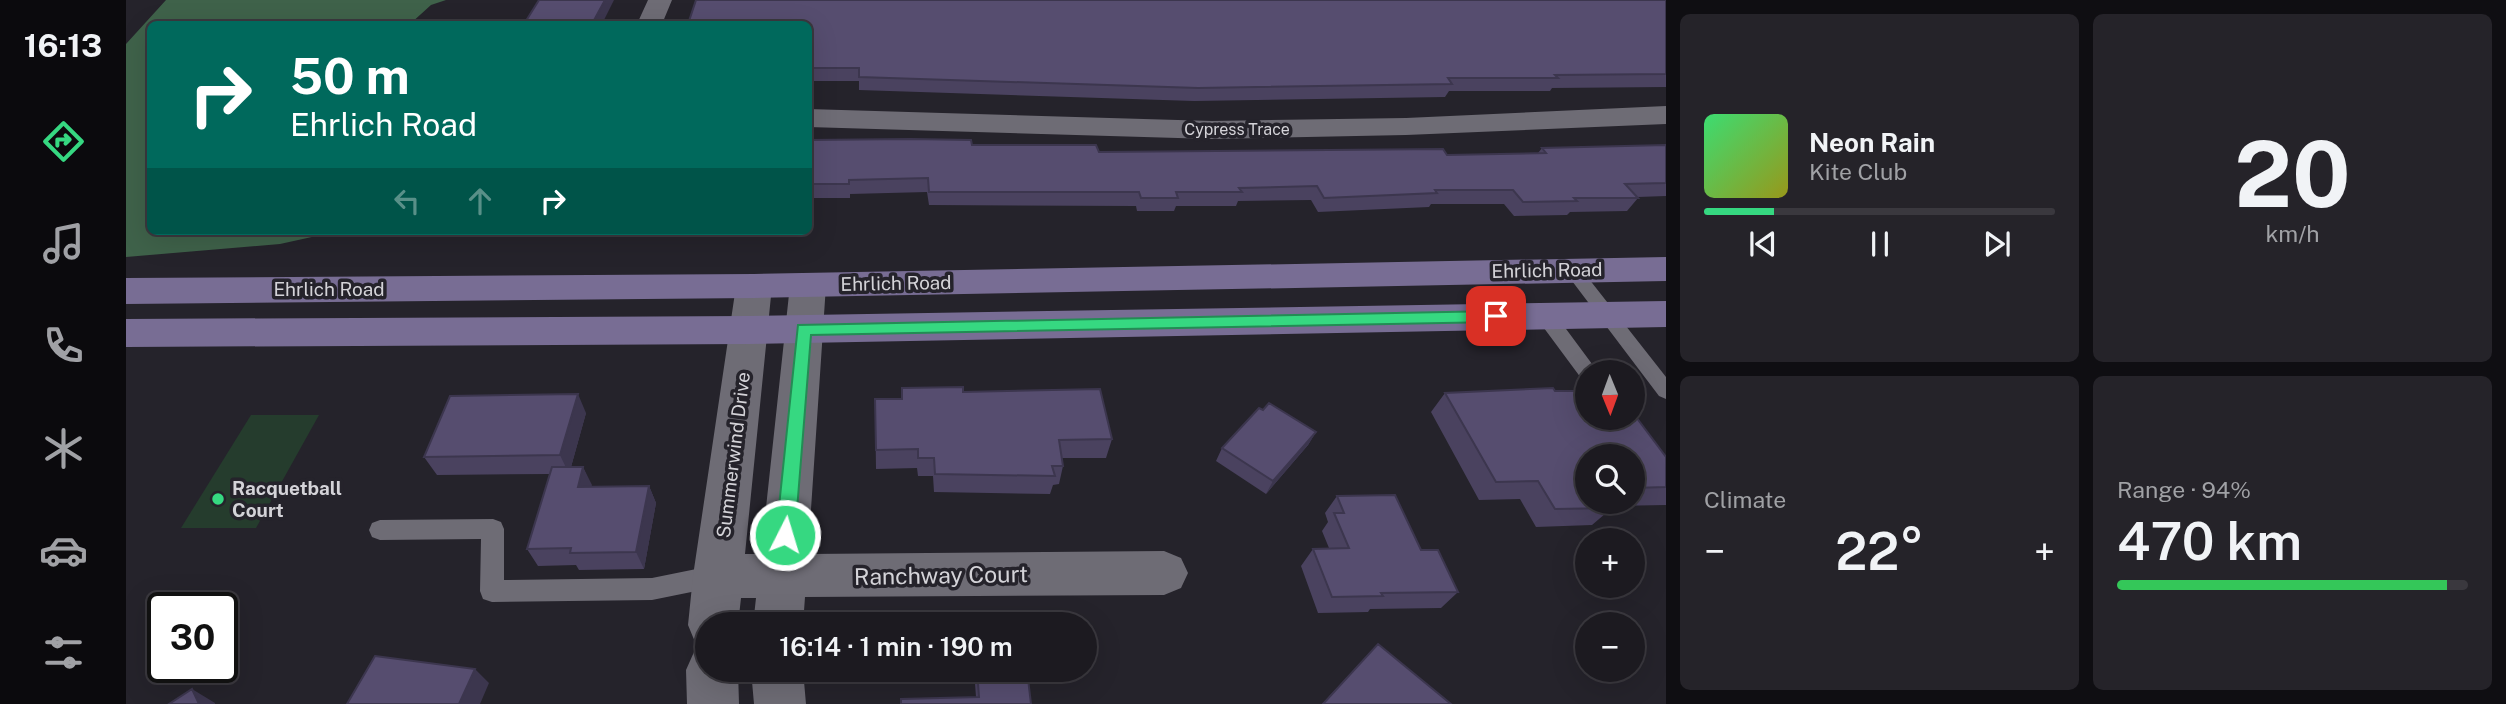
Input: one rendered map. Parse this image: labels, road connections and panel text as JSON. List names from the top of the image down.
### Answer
{
  "streets": {
    "main road": ["Ehrlich Road"],
    "street": ["Cypress Trace", "Summerwind Drive", "Ranchway Court"]
  },
  "crossings": [
    ["Ehrlich Road", "Summerwind Drive"],
    ["Summerwind Drive", "Ranchway Court"]
  ],
  "places": ["Racquetball Court"],
  "north": "bottom",
  "page": {
    "tabs": "16:13",
    "tile": [
      ["20", "km/h"],
      "Climate",
      ["Range · 94%", "470 km"]
    ],
    "turn": ["50 m", "Ehrlich Road"],
    "song": ["Neon Rain", "Kite Club"],
    "map_buttons": ["+", "−"],
    "heat": ["−", "22°", "+"],
    "limit": "30",
    "trip": "16:14 · 1 min · 190 m"
  }
}
